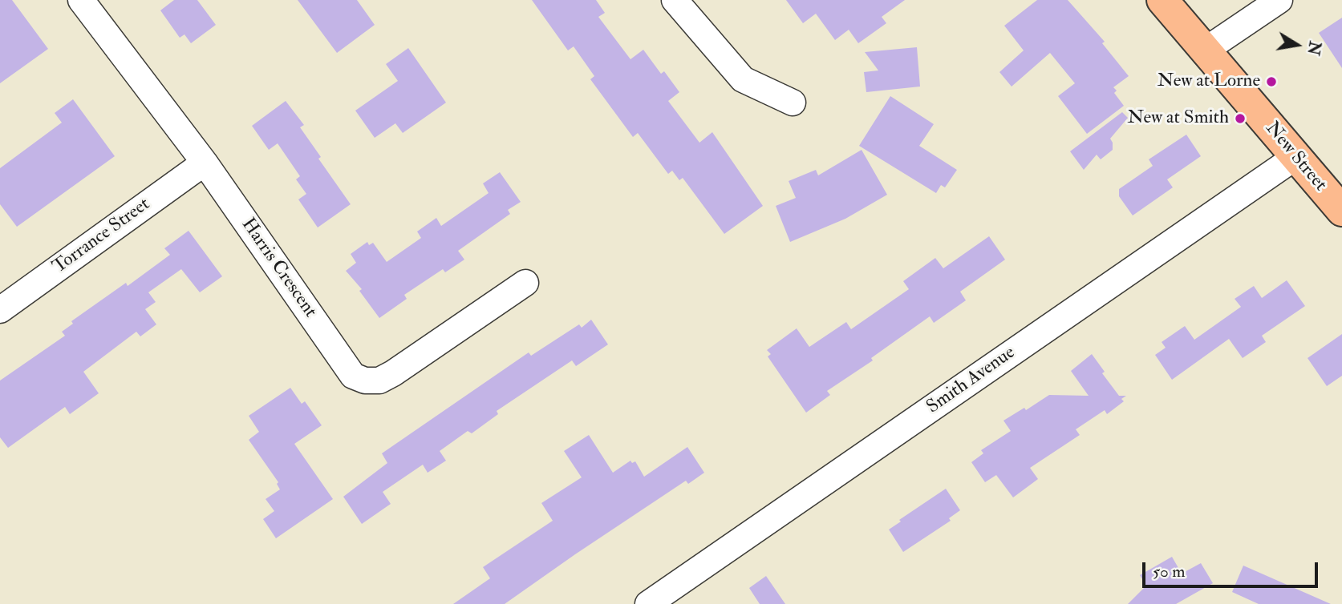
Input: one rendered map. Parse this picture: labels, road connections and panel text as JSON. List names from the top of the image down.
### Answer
{
  "streets": {
    "main road": ["New Street"],
    "street": ["Torrance Street", "Harris Crescent", "Smith Avenue"]
  },
  "crossings": [
    ["New Street", "Smith Avenue"],
    ["Torrance Street", "Harris Crescent"]
  ],
  "places": ["New at Lorne", "New at Smith"],
  "scale_bar": "50 m",
  "north": "right"
}
